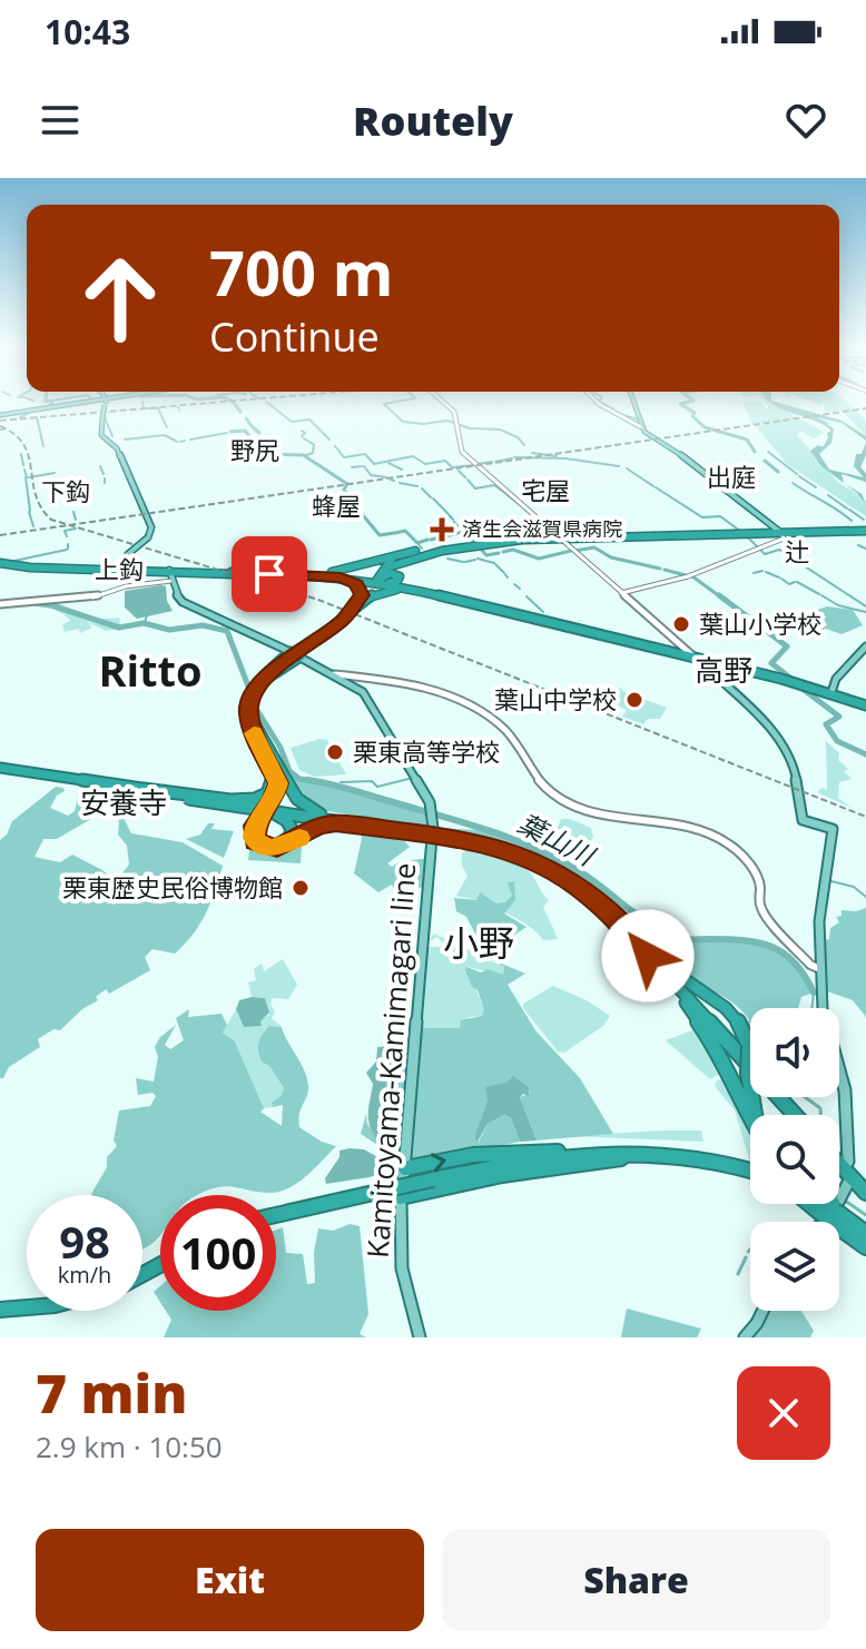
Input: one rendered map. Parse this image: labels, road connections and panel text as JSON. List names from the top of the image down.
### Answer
{
  "streets": {
    "main road": ["Kamitoyama-Kamimagari line"]
  },
  "districts": [
    "野尻",
    "出庭",
    "宅屋",
    "下鈎",
    "蜂屋",
    "辻",
    "上鈎",
    "高野",
    "Ritto",
    "安養寺",
    "小野"
  ],
  "water": ["葉山川"],
  "places": {
    "health": ["済生会滋賀県病院"],
    "other": [
      "葉山小学校",
      "葉山中学校",
      "栗東高等学校",
      "栗東歴史民俗博物館"
    ]
  },
  "page": {
    "status": "10:43",
    "header": "Routely",
    "turn": ["700 m", "Continue"],
    "speed": "98 km/h",
    "limit": "100",
    "heading": ["7 min", "2.9 km · 10:50"],
    "buttons": ["Exit", "Share"]
  }
}
